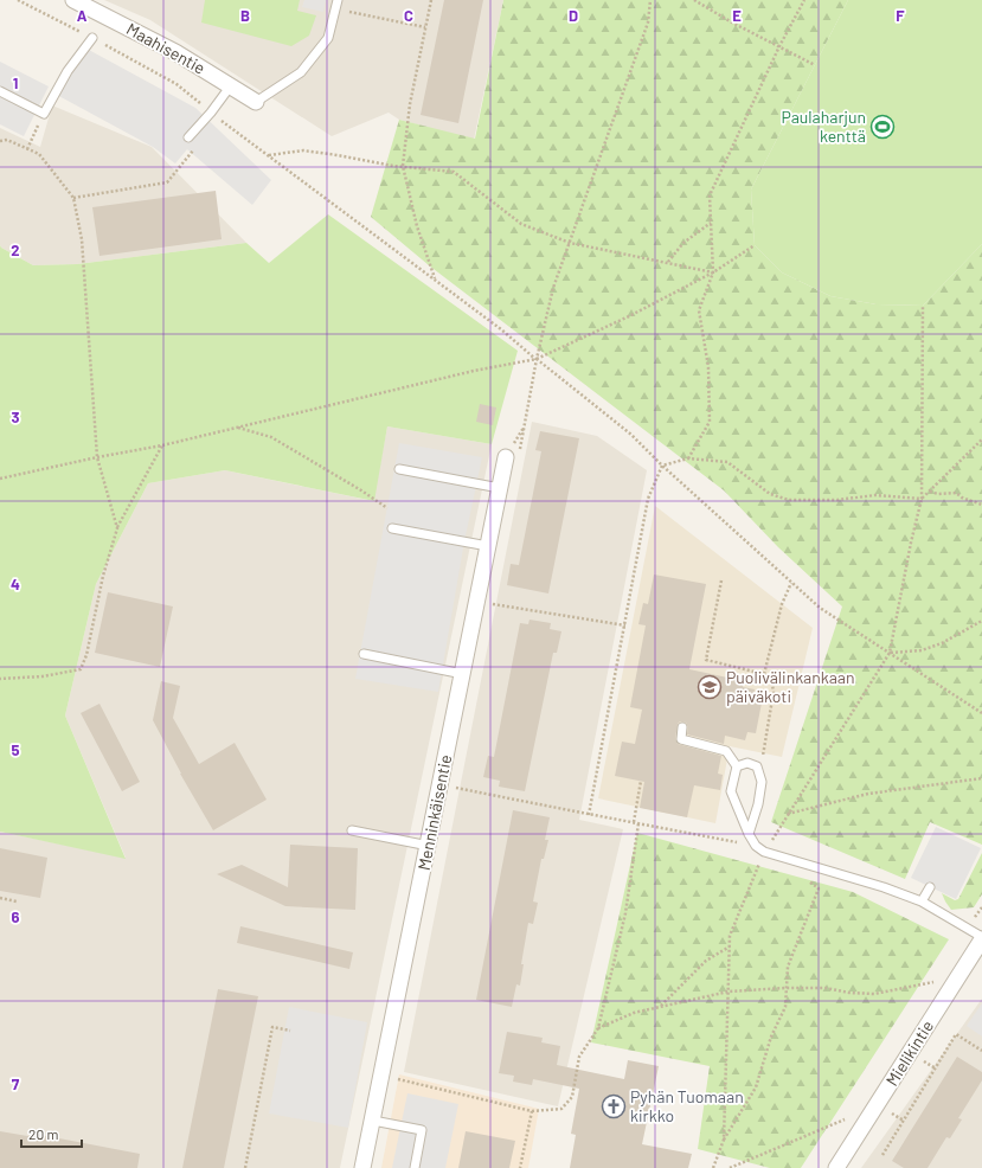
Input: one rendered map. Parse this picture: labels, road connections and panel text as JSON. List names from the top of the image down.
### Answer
{
  "streets": {
    "street": ["Maahisentie", "Menninkäisentie", "Mielikintie"]
  },
  "places": {
    "sports": ["Paulaharjun kenttä"],
    "school or university": ["Puolivälinkankaan päiväkoti"],
    "church": ["Pyhän Tuomaan kirkko"]
  },
  "scale_bar": "20 m",
  "grid": {
    "columns": [
      "A",
      "B",
      "C",
      "D",
      "E",
      "F"
    ],
    "rows": [
      "1",
      "2",
      "3",
      "4",
      "5",
      "6",
      "7"
    ]
  }
}
